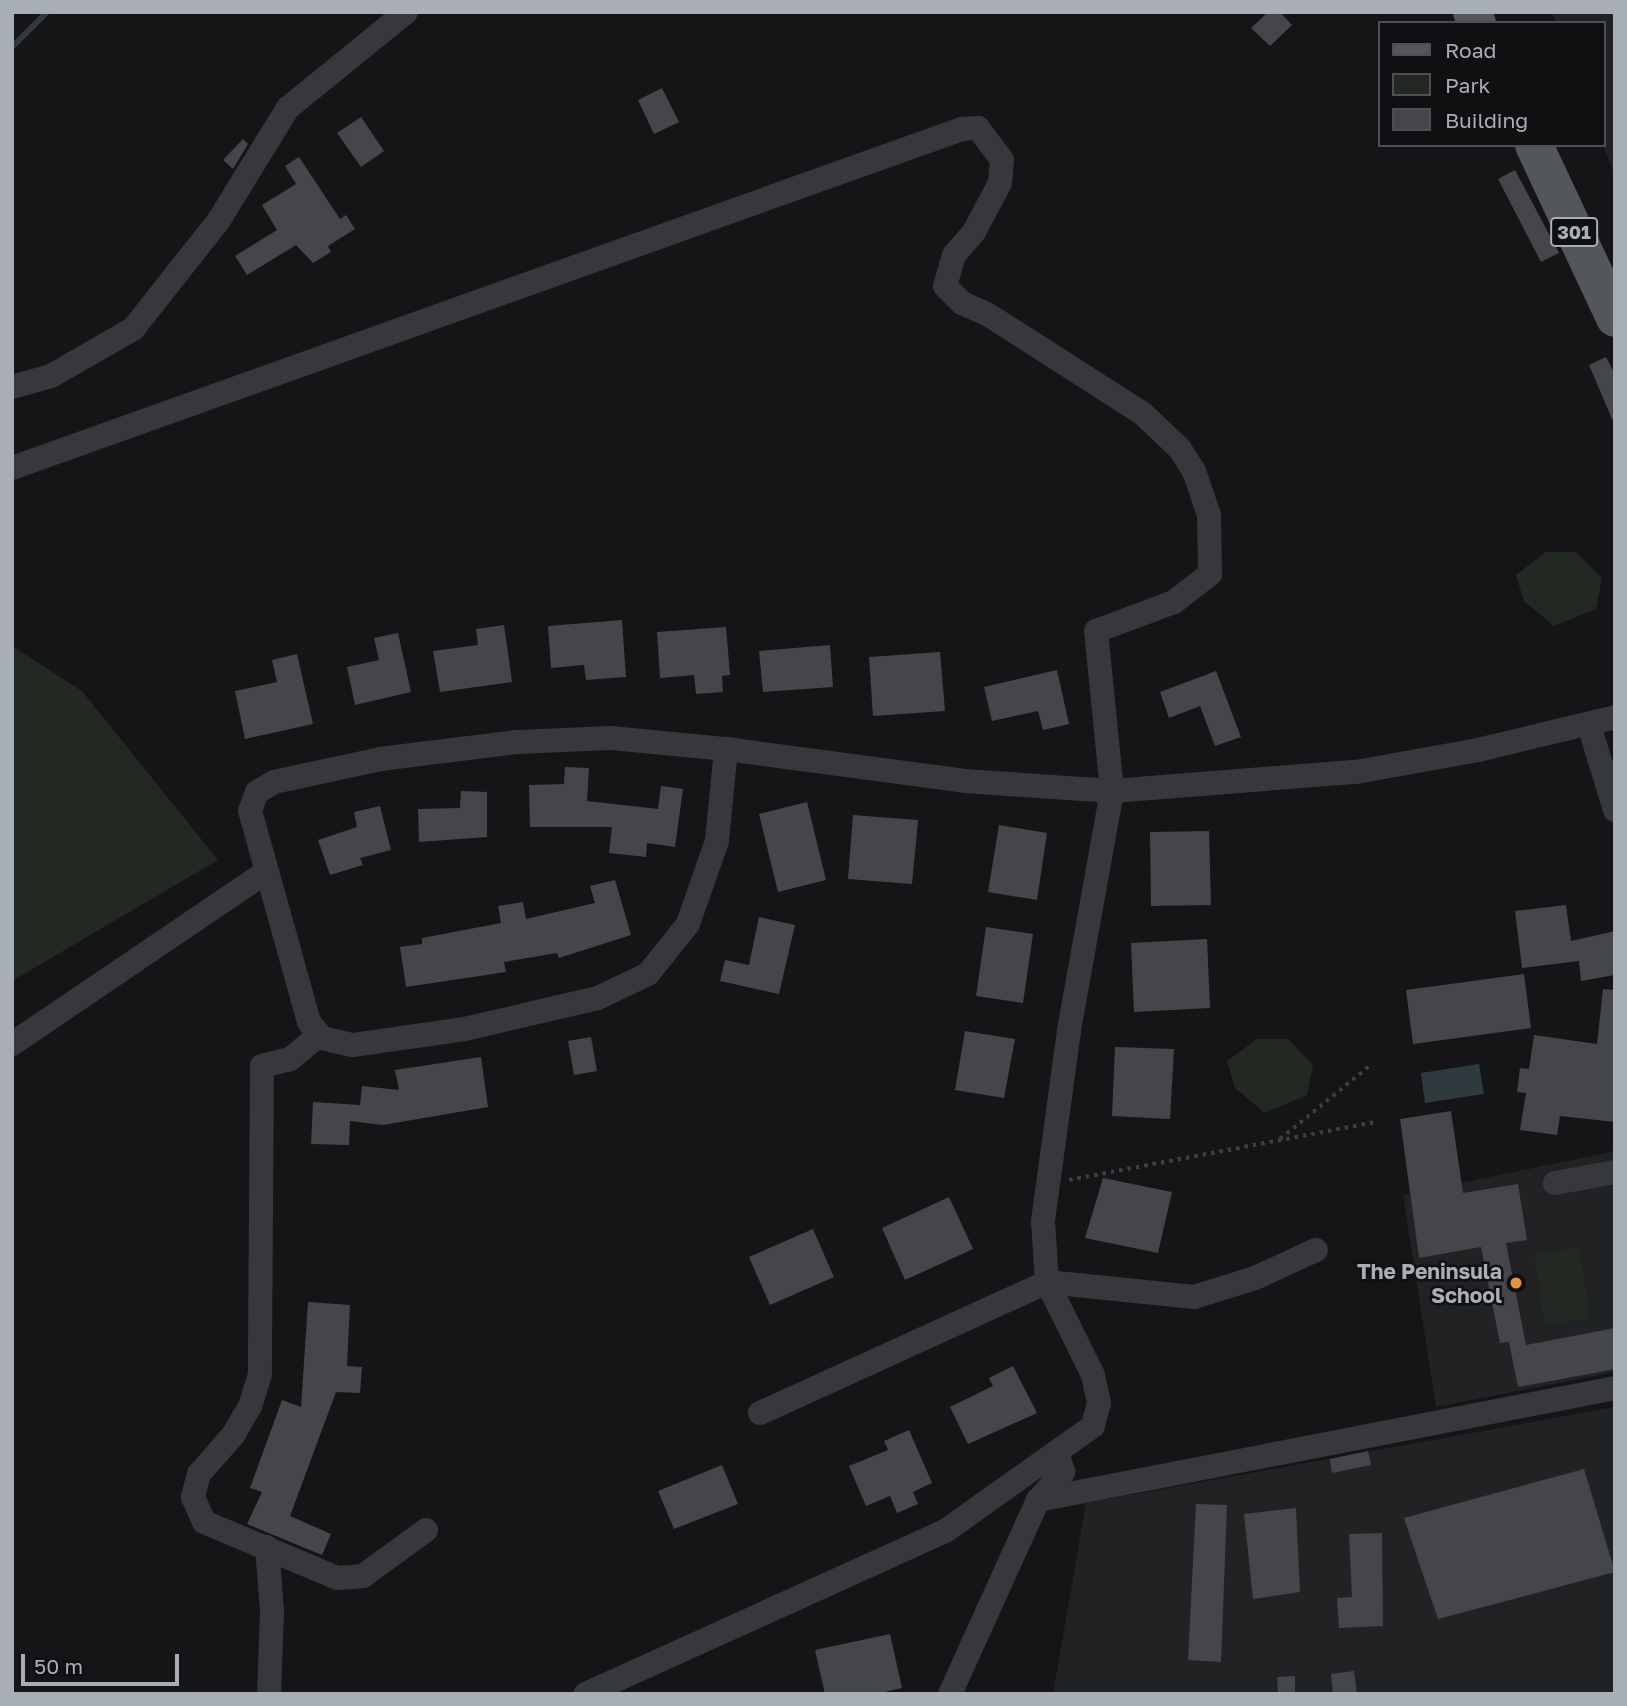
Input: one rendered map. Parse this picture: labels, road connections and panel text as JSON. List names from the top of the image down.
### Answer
{
  "streets": {
    "main road": ["301"]
  },
  "places": ["The Peninsula School"],
  "legend": ["Road", "Park", "Building"],
  "scale_bar": "50 m"
}
